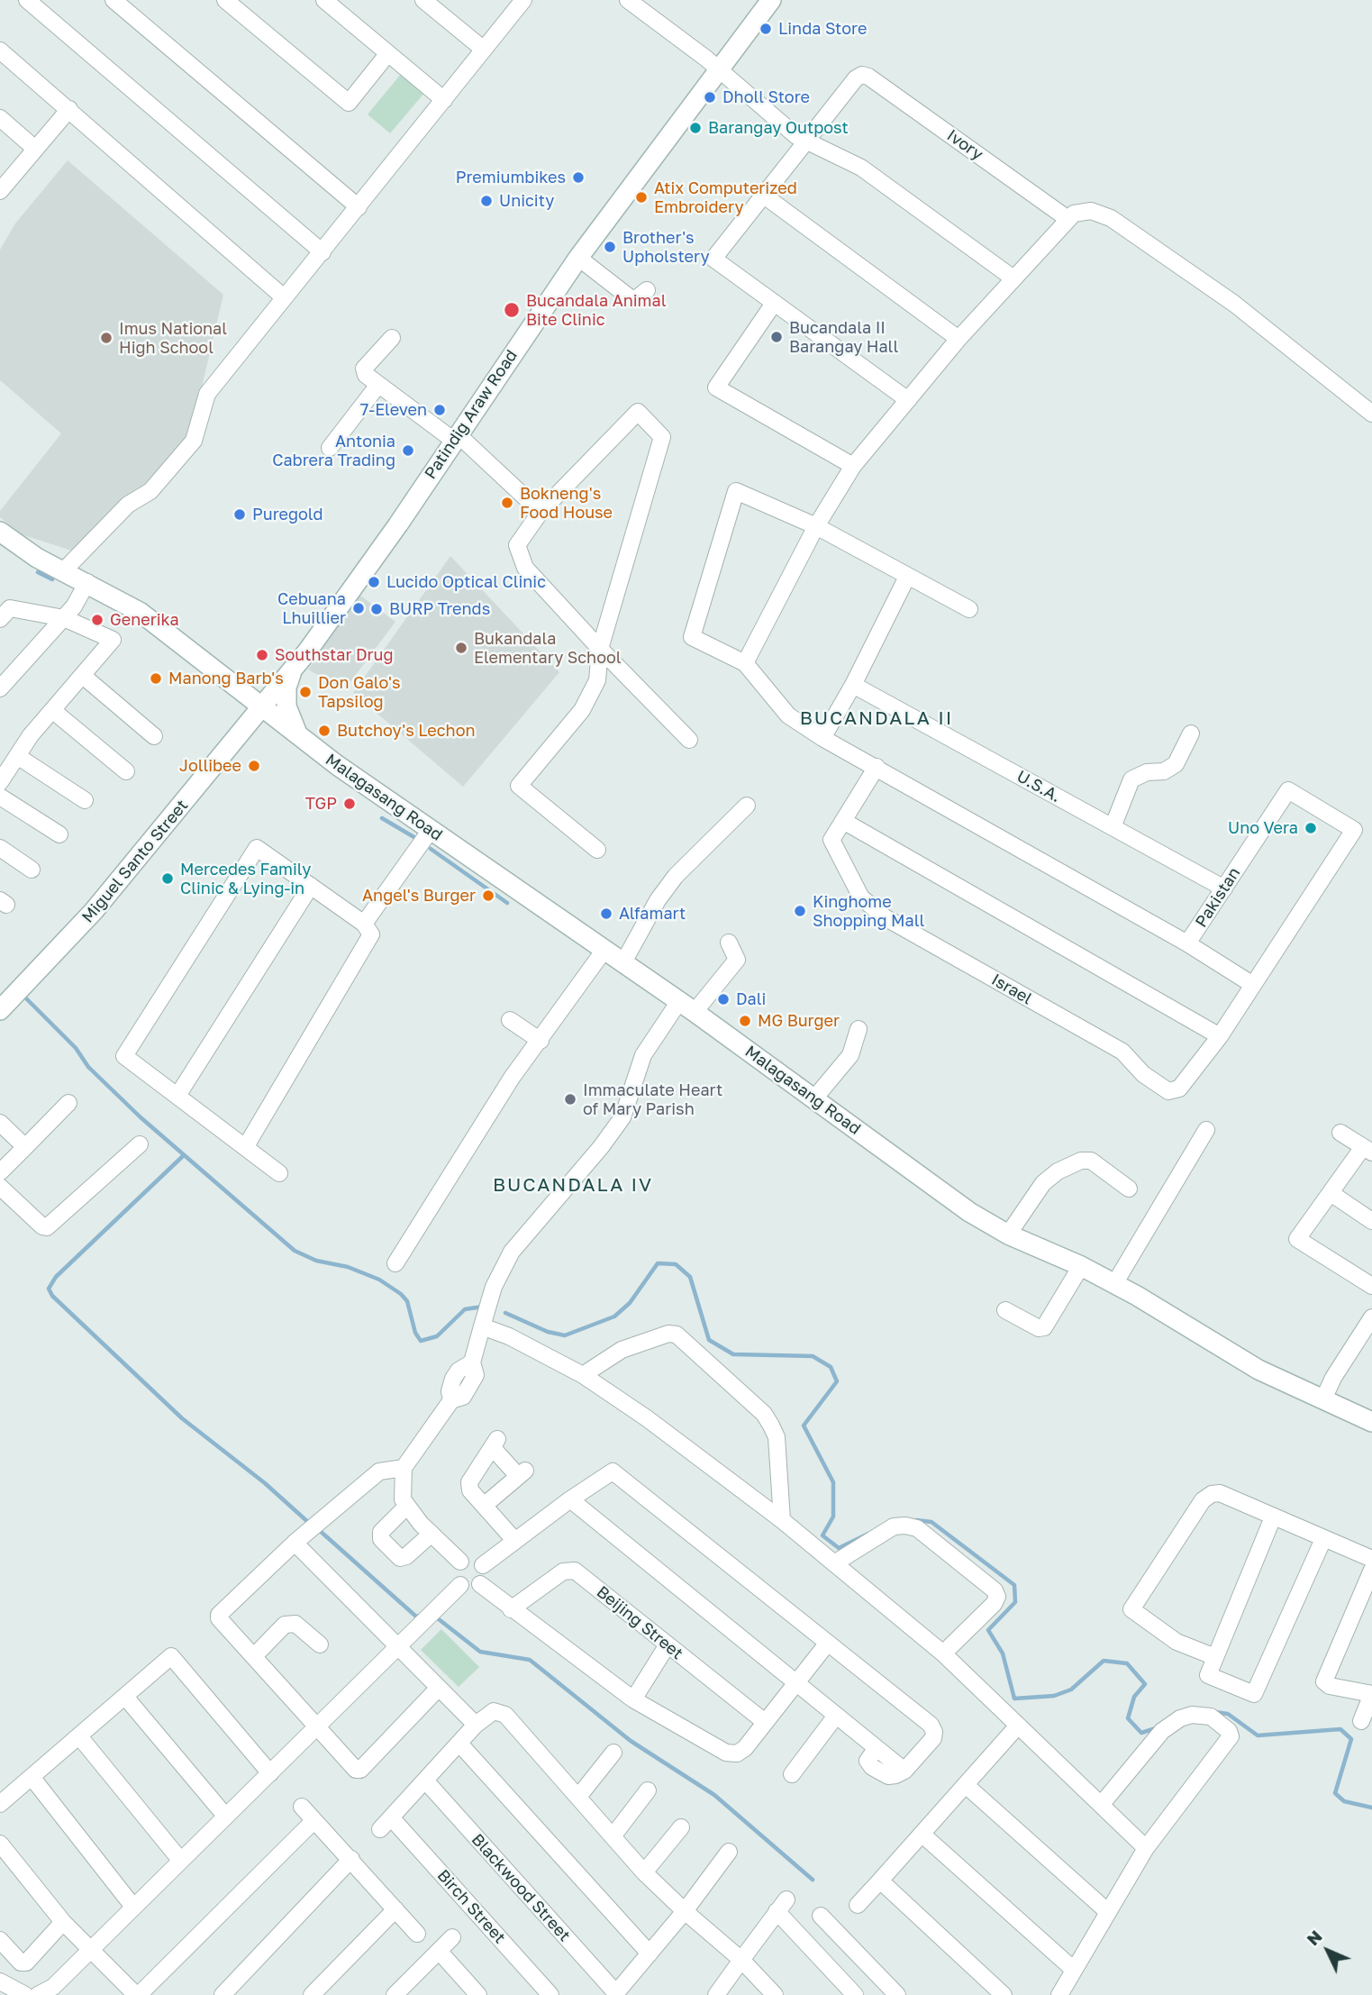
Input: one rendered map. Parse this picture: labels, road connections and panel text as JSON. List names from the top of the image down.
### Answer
{
  "streets": {
    "main road": ["Patindig Araw Road", "Malagasang Road", "Miguel Santo Street"],
    "street": [
      "Ivory",
      "U.S.A.",
      "Pakistan",
      "Israel",
      "Beijing Street",
      "Blackwood Street",
      "Birch Street"
    ]
  },
  "crossings": [
    ["Patindig Araw Road", "Malagasang Road"],
    ["Patindig Araw Road", "Miguel Santo Street"],
    ["U.S.A.", "Pakistan"],
    ["Malagasang Road", "Miguel Santo Street"],
    ["Pakistan", "Israel"],
    ["Blackwood Street", "Birch Street"]
  ],
  "districts": ["BUCANDALA II", "BUCANDALA IV"],
  "places": [
    "Linda Store",
    "Dholl Store",
    "Barangay Outpost",
    "Premiumbikes",
    "Atix Computerized Embroidery",
    "Unicity",
    "Brother's Upholstery",
    "Bucandala Animal Bite Clinic",
    "Bucandala II Barangay Hall",
    "Imus National High School",
    "7-Eleven",
    "Antonia Cabrera Trading",
    "Bokneng's Food House",
    "Puregold",
    "Lucido Optical Clinic",
    "Cebuana Lhuillier",
    "BURP Trends",
    "Generika",
    "Bukandala Elementary School",
    "Southstar Drug",
    "Manong Barb's",
    "Don Galo's Tapsilog",
    "Butchoy's Lechon",
    "Jollibee",
    "TGP",
    "Uno Vera",
    "Mercedes Family Clinic & Lying-in",
    "Angel's Burger",
    "Kinghome Shopping Mall",
    "Alfamart",
    "Dali",
    "MG Burger",
    "Immaculate Heart of Mary Parish"
  ],
  "north": "top left"
}
